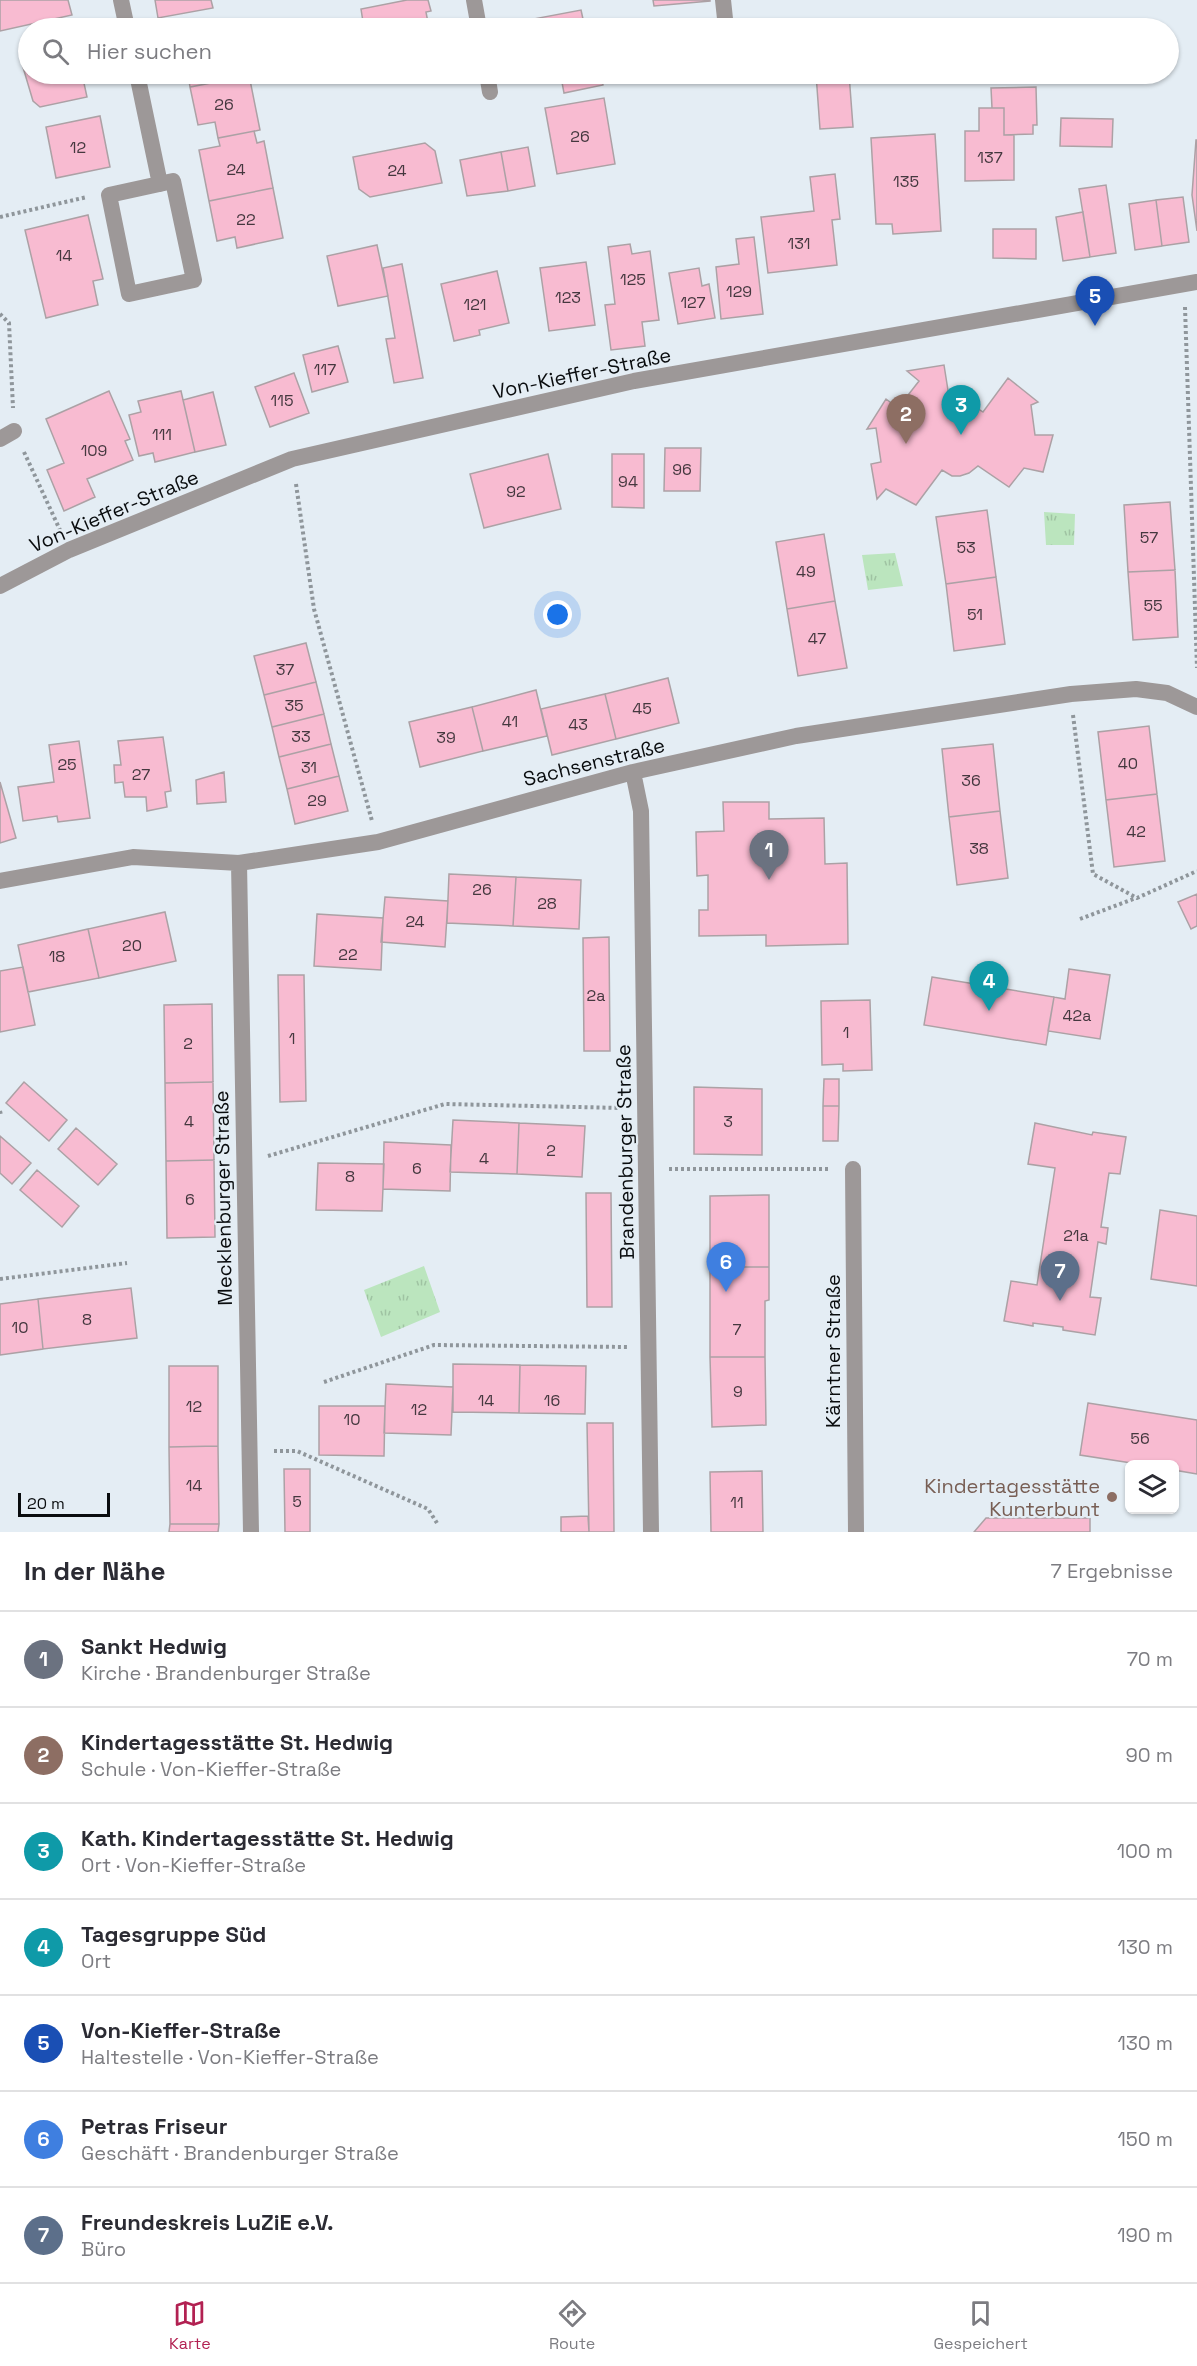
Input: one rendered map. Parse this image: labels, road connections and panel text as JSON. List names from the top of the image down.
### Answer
{
  "streets": {
    "street": [
      "Von-Kieffer-Straße",
      "Sachsenstraße",
      "Brandenburger Straße",
      "Mecklenburger Straße",
      "Kärntner Straße"
    ]
  },
  "crossings": [
    ["Sachsenstraße", "Brandenburger Straße"],
    ["Sachsenstraße", "Mecklenburger Straße"]
  ],
  "places": ["Kindertagesstätte Kunterbunt"],
  "house_numbers": [
    "26",
    "26",
    "12",
    "137",
    "24",
    "24",
    "135",
    "22",
    "131",
    "14",
    "125",
    "129",
    "123",
    "127",
    "121",
    "117",
    "115",
    "111",
    "109",
    "96",
    "94",
    "92",
    "57",
    "53",
    "49",
    "55",
    "51",
    "47",
    "37",
    "35",
    "45",
    "41",
    "43",
    "33",
    "39",
    "40",
    "25",
    "31",
    "27",
    "36",
    "29",
    "42",
    "38",
    "26",
    "28",
    "24",
    "20",
    "22",
    "18",
    "2a",
    "42a",
    "1",
    "1",
    "2",
    "4",
    "3",
    "2",
    "4",
    "6",
    "8",
    "6",
    "21a",
    "8",
    "10",
    "7",
    "9",
    "14",
    "16",
    "12",
    "12",
    "10",
    "56",
    "14",
    "5",
    "11"
  ],
  "scale_bar": "20 m",
  "page": {
    "search": "Hier suchen",
    "pins": [
      "5",
      "3",
      "2",
      "1",
      "4",
      "6",
      "7"
    ],
    "scale": "20 m",
    "heading": ["In der Nähe", "7 Ergebnisse"],
    "list": [
      {
        "mark": "1",
        "name": "Sankt Hedwig",
        "note": "Kirche · Brandenburger Straße",
        "value": "70 m"
      },
      {
        "mark": "2",
        "name": "Kindertagesstätte St. Hedwig",
        "note": "Schule · Von-Kieffer-Straße",
        "value": "90 m"
      },
      {
        "mark": "3",
        "name": "Kath. Kindertagesstätte St. Hedwig",
        "note": "Ort · Von-Kieffer-Straße",
        "value": "100 m"
      },
      {
        "mark": "4",
        "name": "Tagesgruppe Süd",
        "note": "Ort",
        "value": "130 m"
      },
      {
        "mark": "5",
        "name": "Von-Kieffer-Straße",
        "note": "Haltestelle · Von-Kieffer-Straße",
        "value": "130 m"
      },
      {
        "mark": "6",
        "name": "Petras Friseur",
        "note": "Geschäft · Brandenburger Straße",
        "value": "150 m"
      },
      {
        "mark": "7",
        "name": "Freundeskreis LuZiE e.V.",
        "note": "Büro",
        "value": "190 m"
      }
    ],
    "nav": ["Karte", "Route", "Gespeichert"]
  }
}
